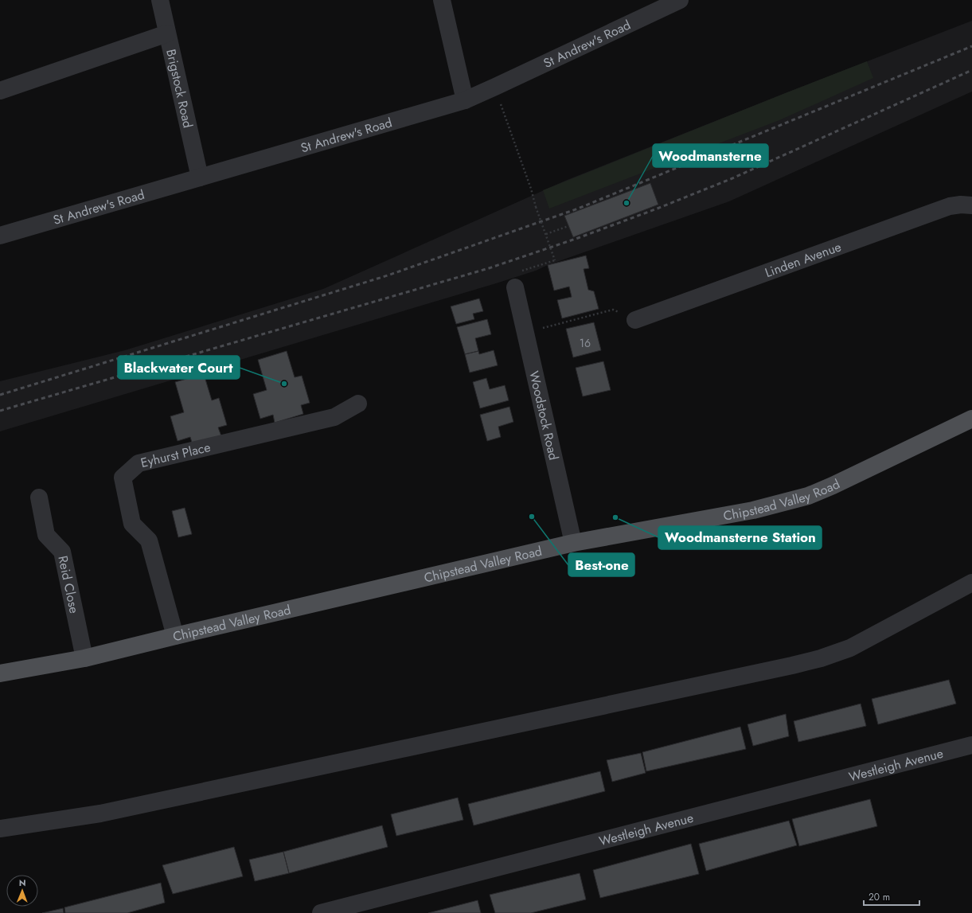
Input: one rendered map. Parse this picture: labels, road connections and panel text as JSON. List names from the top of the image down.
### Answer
{
  "streets": {
    "main road": ["Chipstead Valley Road"],
    "street": [
      "St Andrew's Road",
      "Brigstock Road",
      "Linden Avenue",
      "Woodstock Road",
      "Eyhurst Place",
      "Reid Close",
      "Westleigh Avenue"
    ]
  },
  "crossings": [
    ["St Andrew's Road", "Brigstock Road"],
    ["Woodstock Road", "Chipstead Valley Road"],
    ["Eyhurst Place", "Chipstead Valley Road"],
    ["Chipstead Valley Road", "Reid Close"]
  ],
  "places": [
    "Woodmansterne",
    "Blackwater Court",
    "Best-one",
    "Woodmansterne Station"
  ],
  "house_numbers": ["16"],
  "scale_bar": "20 m",
  "north": "top"
}
